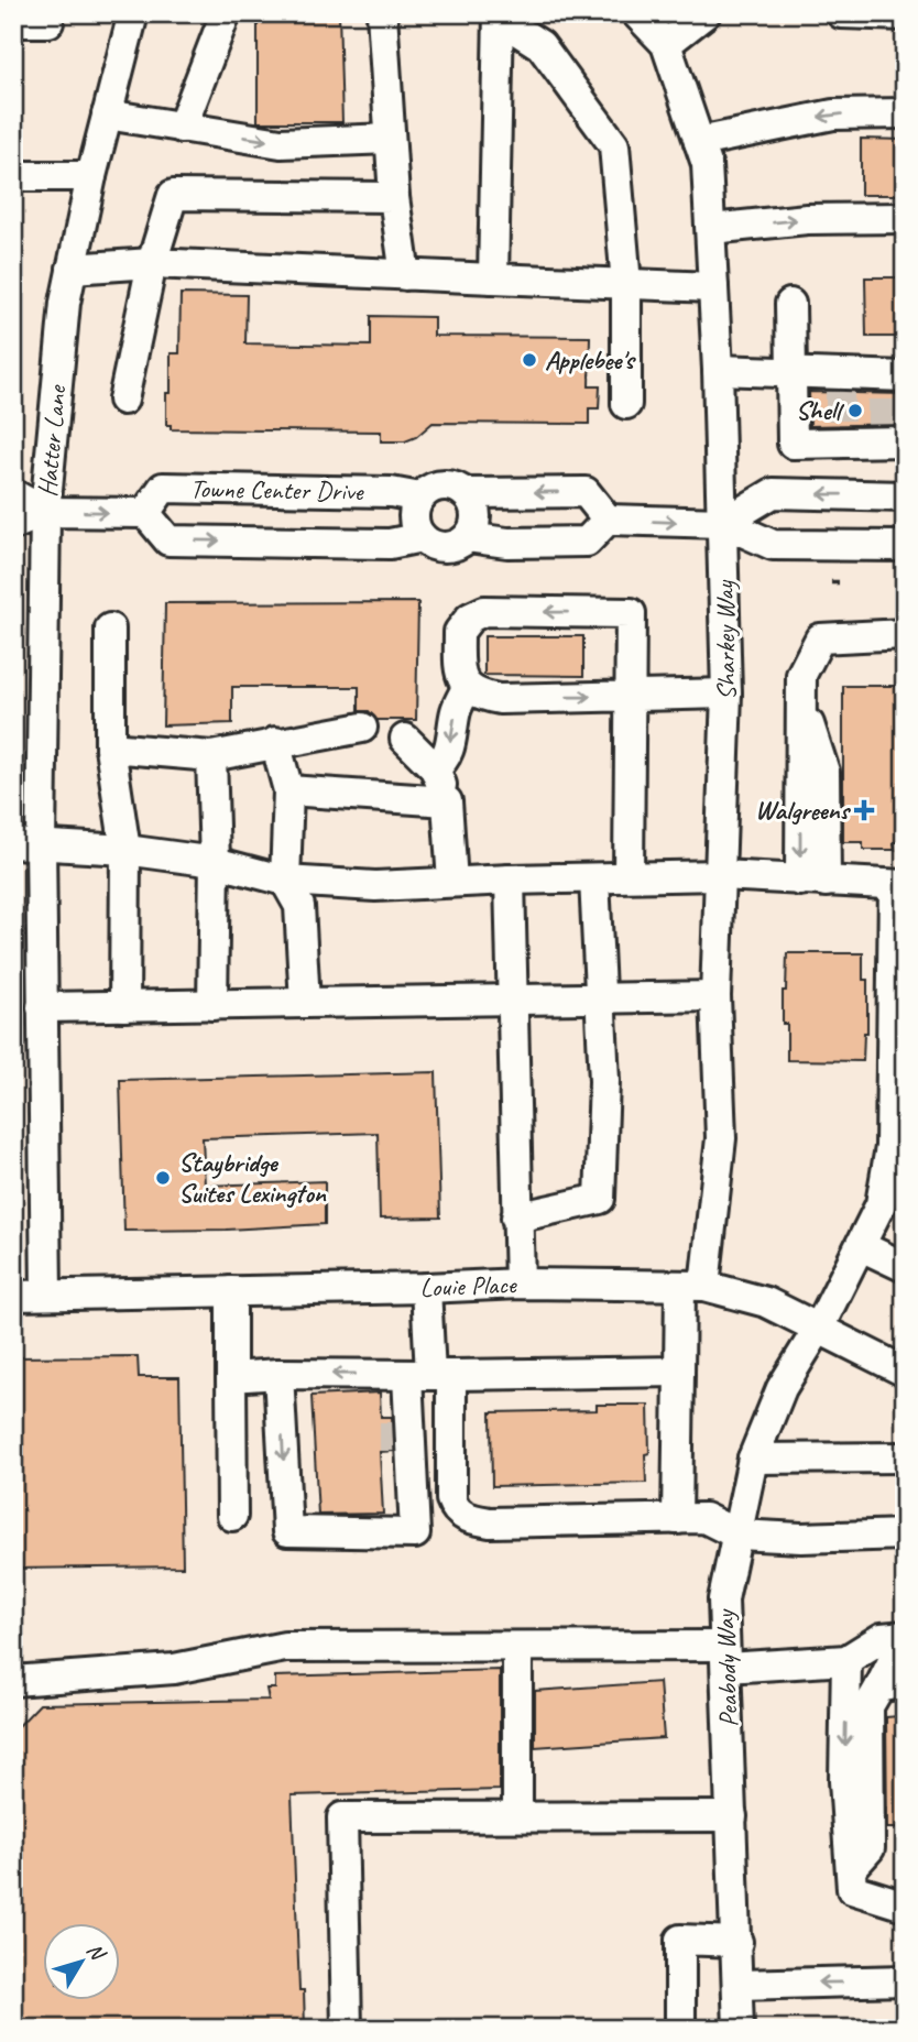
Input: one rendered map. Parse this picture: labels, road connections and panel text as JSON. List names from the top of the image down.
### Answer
{
  "streets": {
    "street": [
      "Hatter Lane",
      "Towne Center Drive",
      "Sharkey Way",
      "Louie Place",
      "Peabody Way"
    ]
  },
  "crossings": [
    ["Hatter Lane", "Louie Place"],
    ["Sharkey Way", "Louie Place"],
    ["Louie Place", "Peabody Way"]
  ],
  "places": {
    "other": ["Applebee's", "Shell", "Staybridge Suites Lexington"],
    "health": ["Walgreens"]
  },
  "north": "top right"
}
